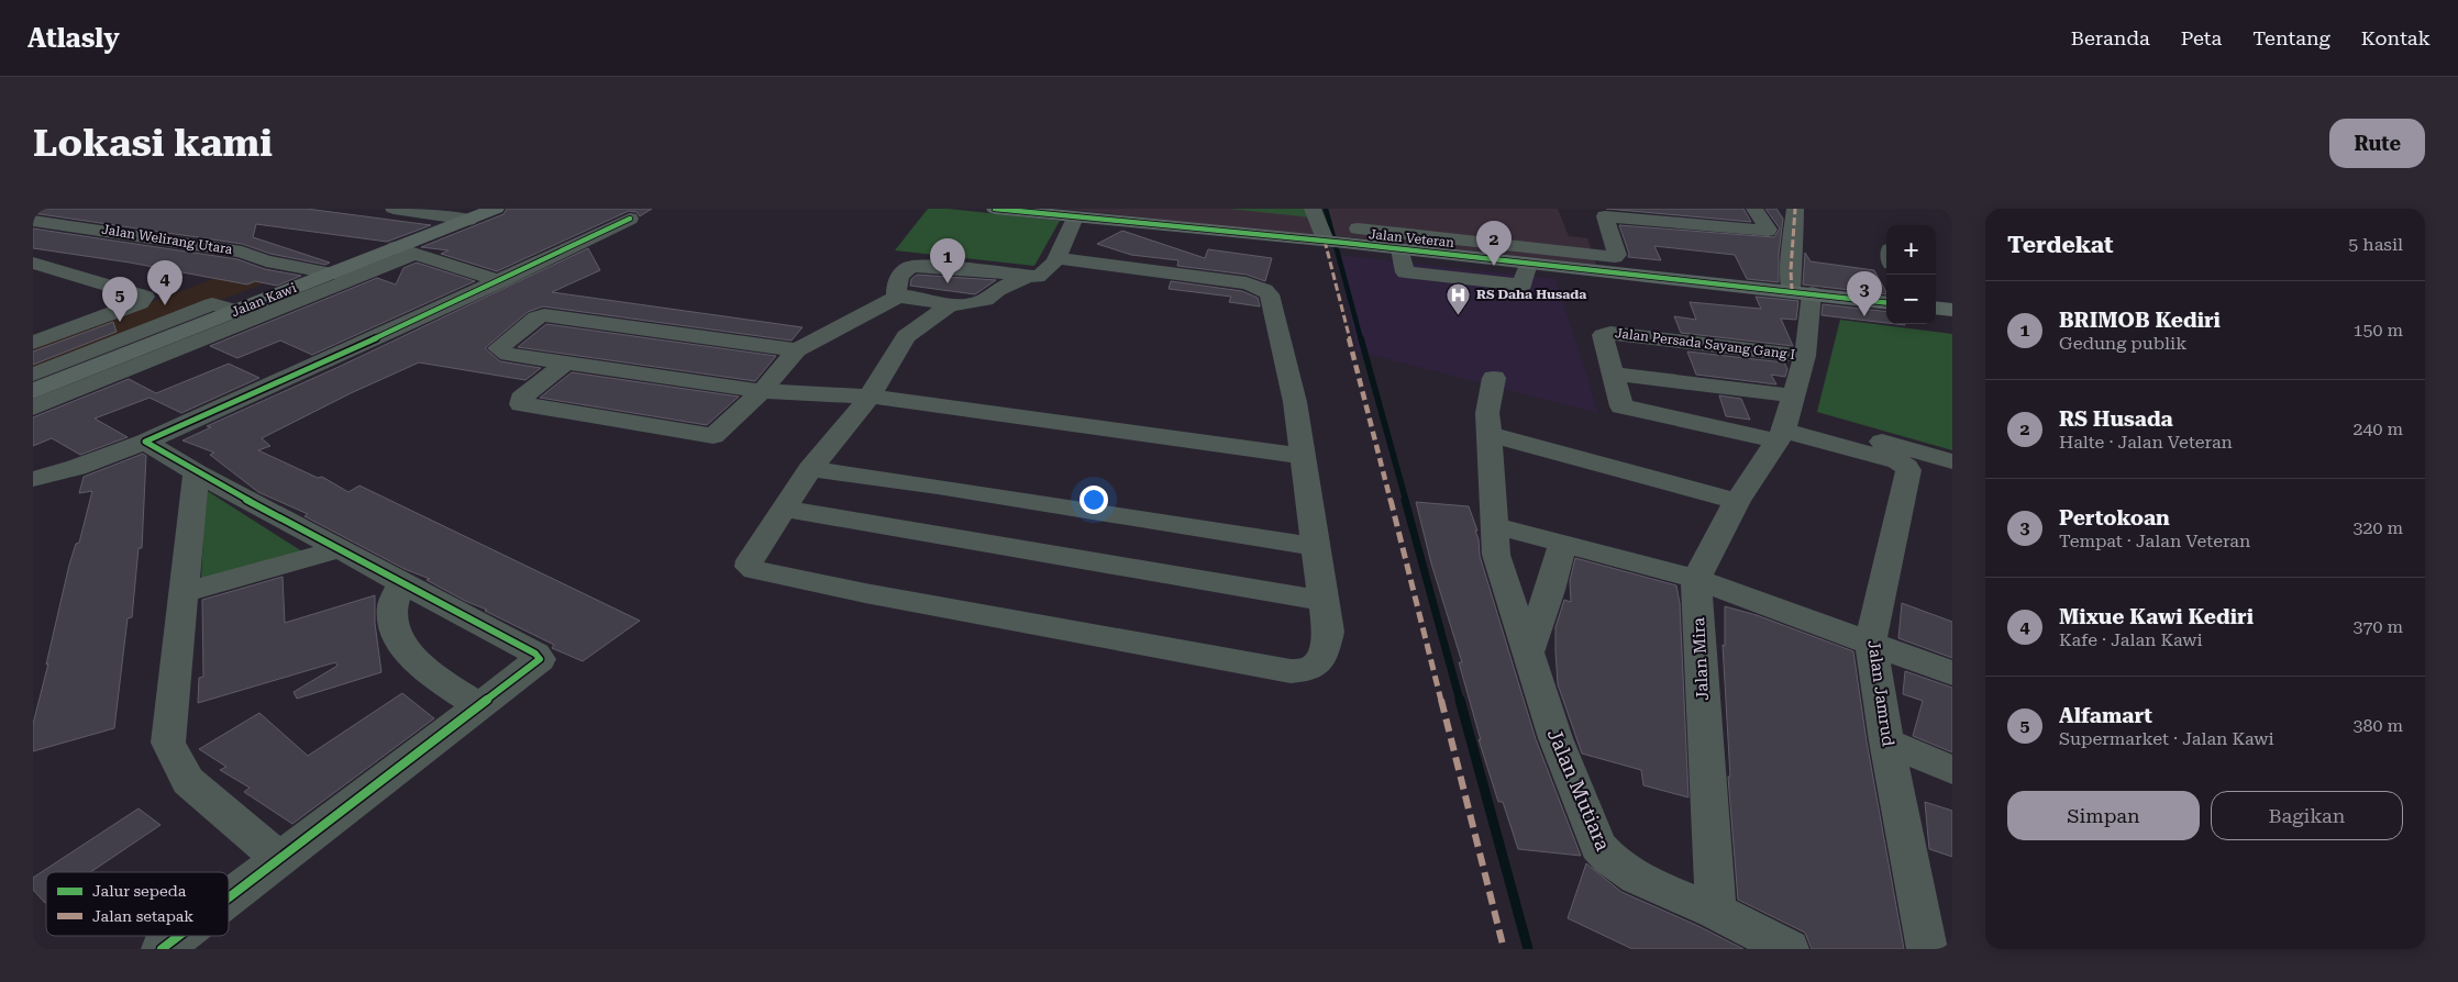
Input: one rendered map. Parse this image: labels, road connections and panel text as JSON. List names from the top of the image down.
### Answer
{
  "streets": {
    "main road": ["Jalan Veteran", "Jalan Kawi"],
    "street": [
      "Jalan Welirang Utara",
      "Jalan Persada Sayang Gang I",
      "Jalan Mira",
      "Jalan Jamrud",
      "Jalan Mutiara"
    ]
  },
  "crossings": [
    ["Jalan Welirang Utara", "Jalan Kawi"],
    ["Jalan Mira", "Jalan Mutiara"]
  ],
  "places": {
    "hospital": ["RS Daha Husada"]
  },
  "legend": ["Jalur sepeda", "Jalan setapak"],
  "page": {
    "header": "Atlasly",
    "nav": [
      "Beranda",
      "Peta",
      "Tentang",
      "Kontak"
    ],
    "buttons": [
      "Rute",
      ["Simpan", "Bagikan"]
    ],
    "title": "Lokasi kami",
    "heading": ["Terdekat", "5 hasil"],
    "pins": [
      "2",
      "1",
      "4",
      "3",
      "5"
    ],
    "map_buttons": ["+", "−"],
    "list": [
      {
        "mark": "1",
        "name": "BRIMOB Kediri",
        "note": "Gedung publik",
        "value": "150 m"
      },
      {
        "mark": "2",
        "name": "RS Husada",
        "note": "Halte · Jalan Veteran",
        "value": "240 m"
      },
      {
        "mark": "3",
        "name": "Pertokoan",
        "note": "Tempat · Jalan Veteran",
        "value": "320 m"
      },
      {
        "mark": "4",
        "name": "Mixue Kawi Kediri",
        "note": "Kafe · Jalan Kawi",
        "value": "370 m"
      },
      {
        "mark": "5",
        "name": "Alfamart",
        "note": "Supermarket · Jalan Kawi",
        "value": "380 m"
      }
    ]
  }
}
